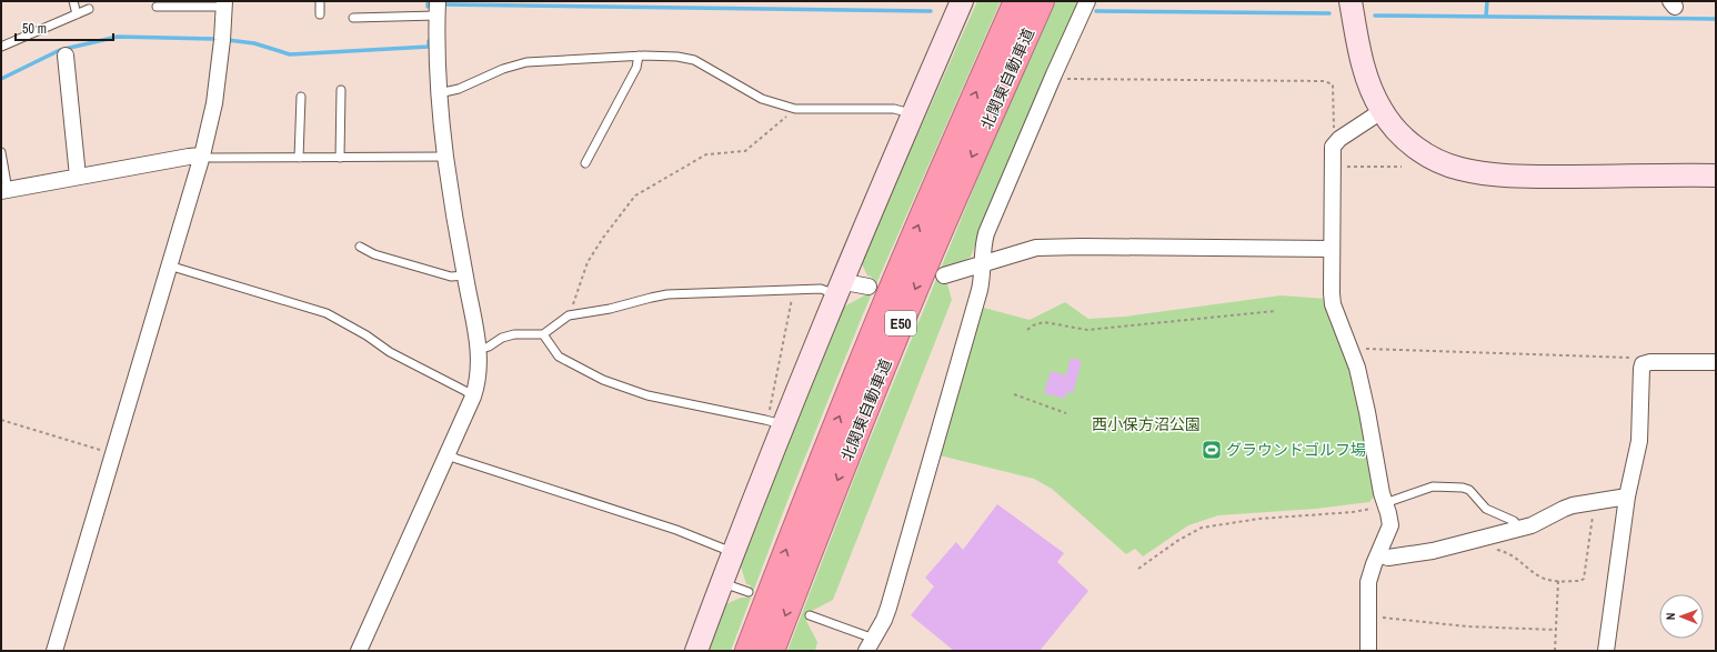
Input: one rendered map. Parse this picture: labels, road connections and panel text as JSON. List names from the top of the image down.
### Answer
{
  "streets": {
    "highway": ["北関東自動車道", "E50"]
  },
  "parks": ["西小保方沼公園"],
  "places": {
    "sports": ["グラウンドゴルフ場"]
  },
  "scale_bar": "50 m",
  "north": "left"
}
